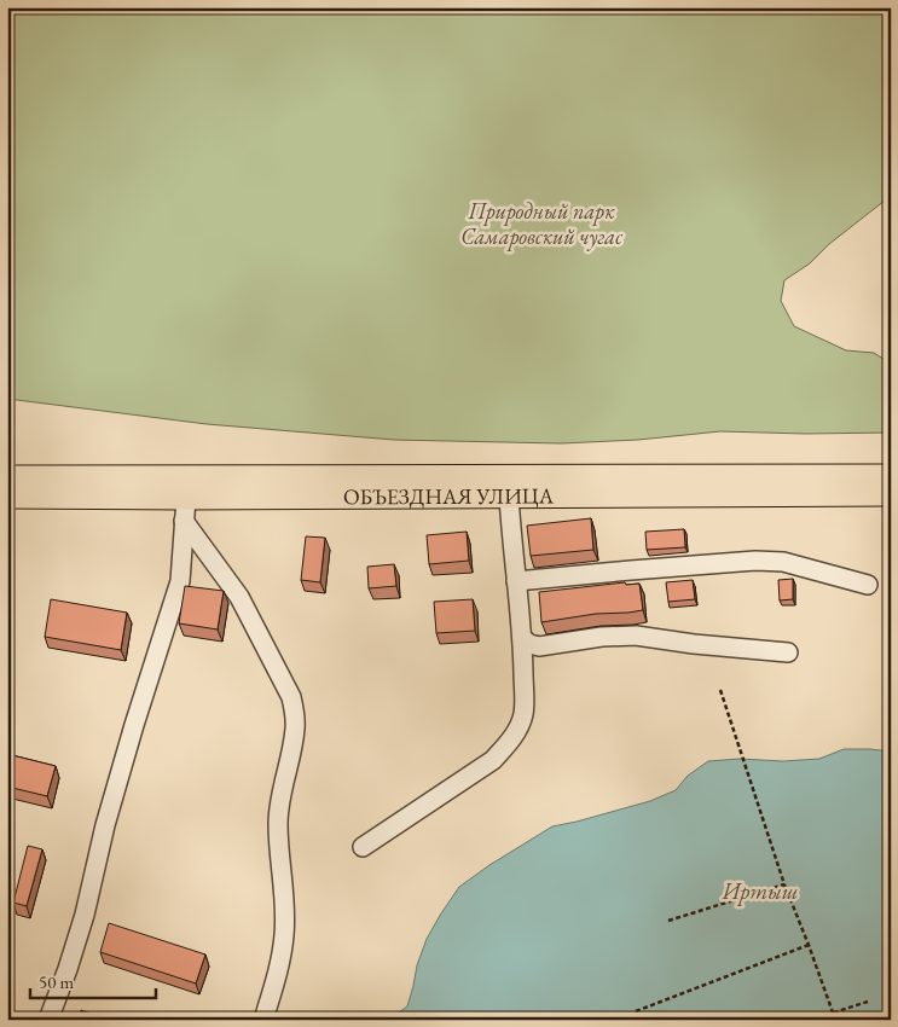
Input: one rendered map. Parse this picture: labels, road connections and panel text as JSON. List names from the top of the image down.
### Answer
{
  "streets": {
    "main road": ["ОБЪЕЗДНАЯ УЛИЦА"]
  },
  "water": ["Иртыш"],
  "parks": ["Природный парк Самаровский чугас"],
  "scale_bar": "50 m"
}
